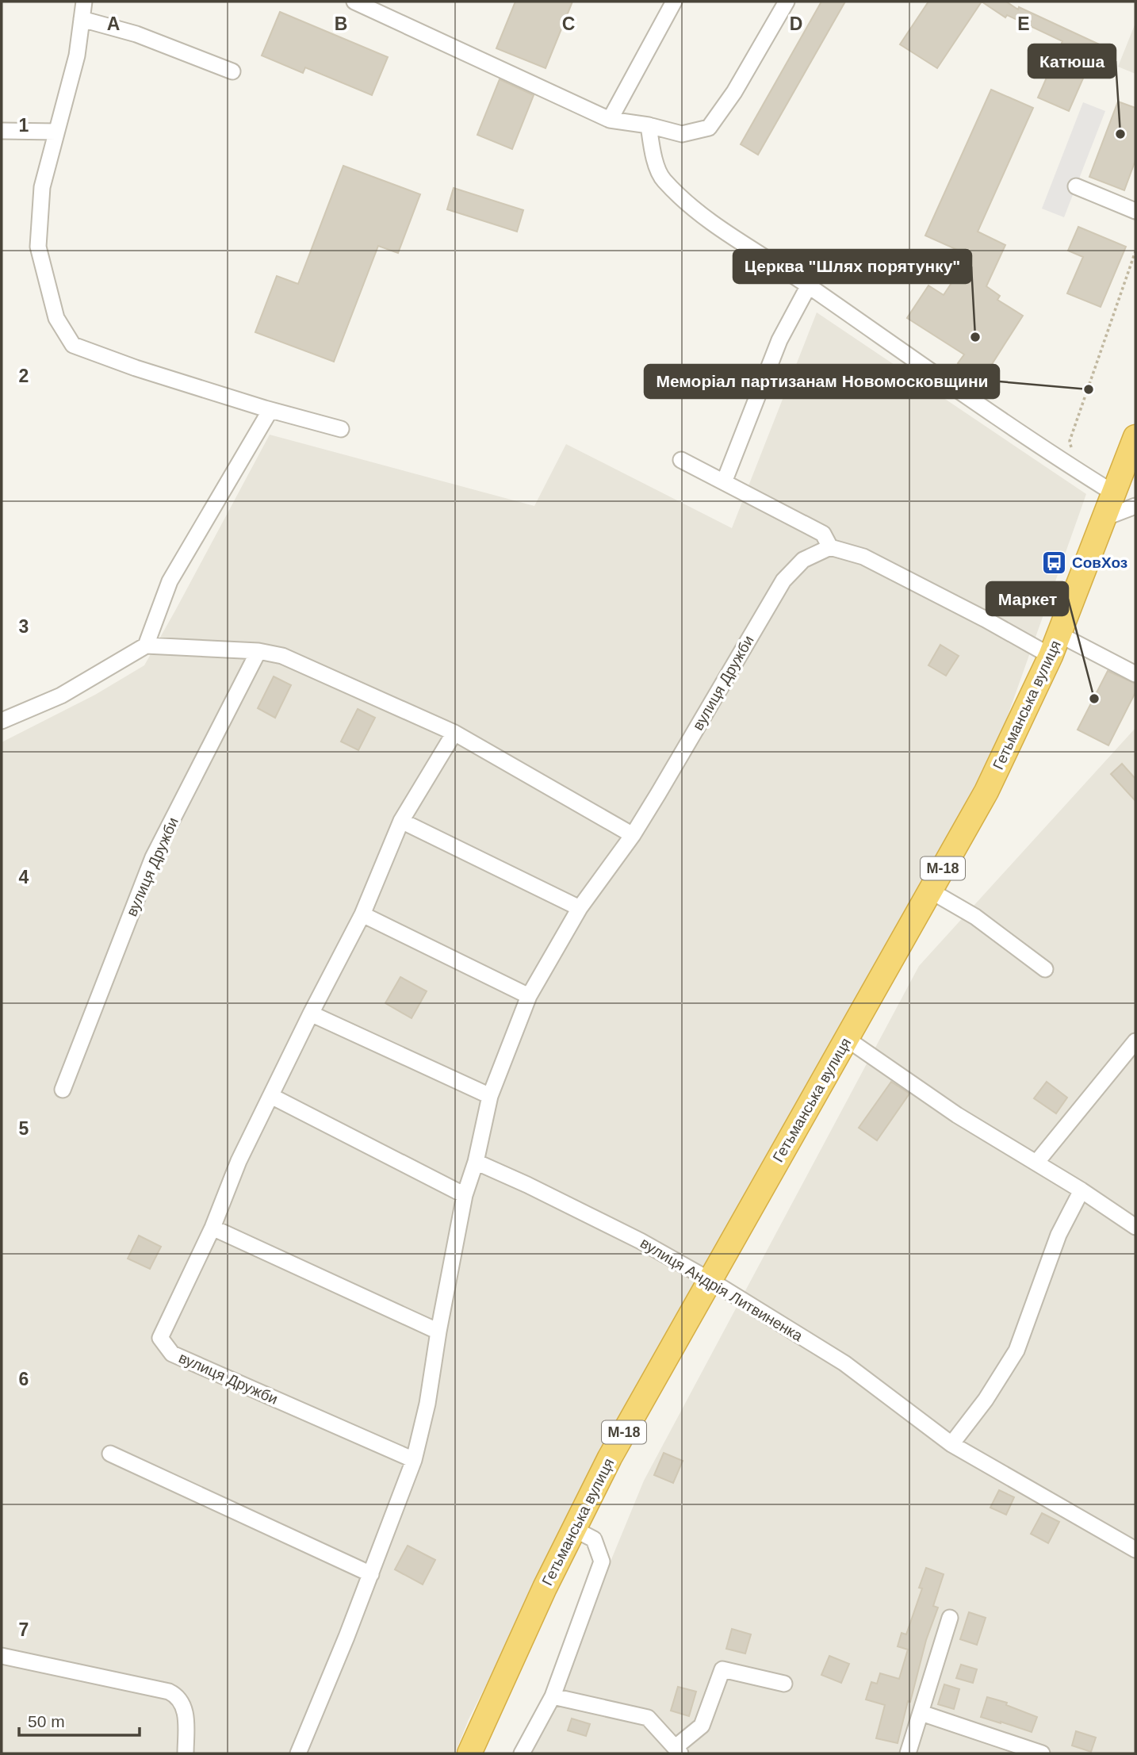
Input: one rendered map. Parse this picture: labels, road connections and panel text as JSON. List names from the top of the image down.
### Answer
{
  "streets": {
    "highway": ["Гетьманська вулиця", "М-18"],
    "street": ["вулиця Дружби", "вулиця Андрія Литвиненка"]
  },
  "crossings": [
    ["вулиця Дружби", "вулиця Андрія Литвиненка"],
    ["Гетьманська вулиця", "вулиця Андрія Литвиненка"]
  ],
  "places": {
    "other": [
      "Катюша",
      "Церква \"Шлях порятунку\"",
      "Меморіал партизанам Новомосковщини",
      "Маркет"
    ],
    "bus stop": ["СовХоз"]
  },
  "scale_bar": "50 m",
  "grid": {
    "columns": [
      "A",
      "B",
      "C",
      "D",
      "E"
    ],
    "rows": [
      "1",
      "2",
      "3",
      "4",
      "5",
      "6",
      "7"
    ]
  }
}
